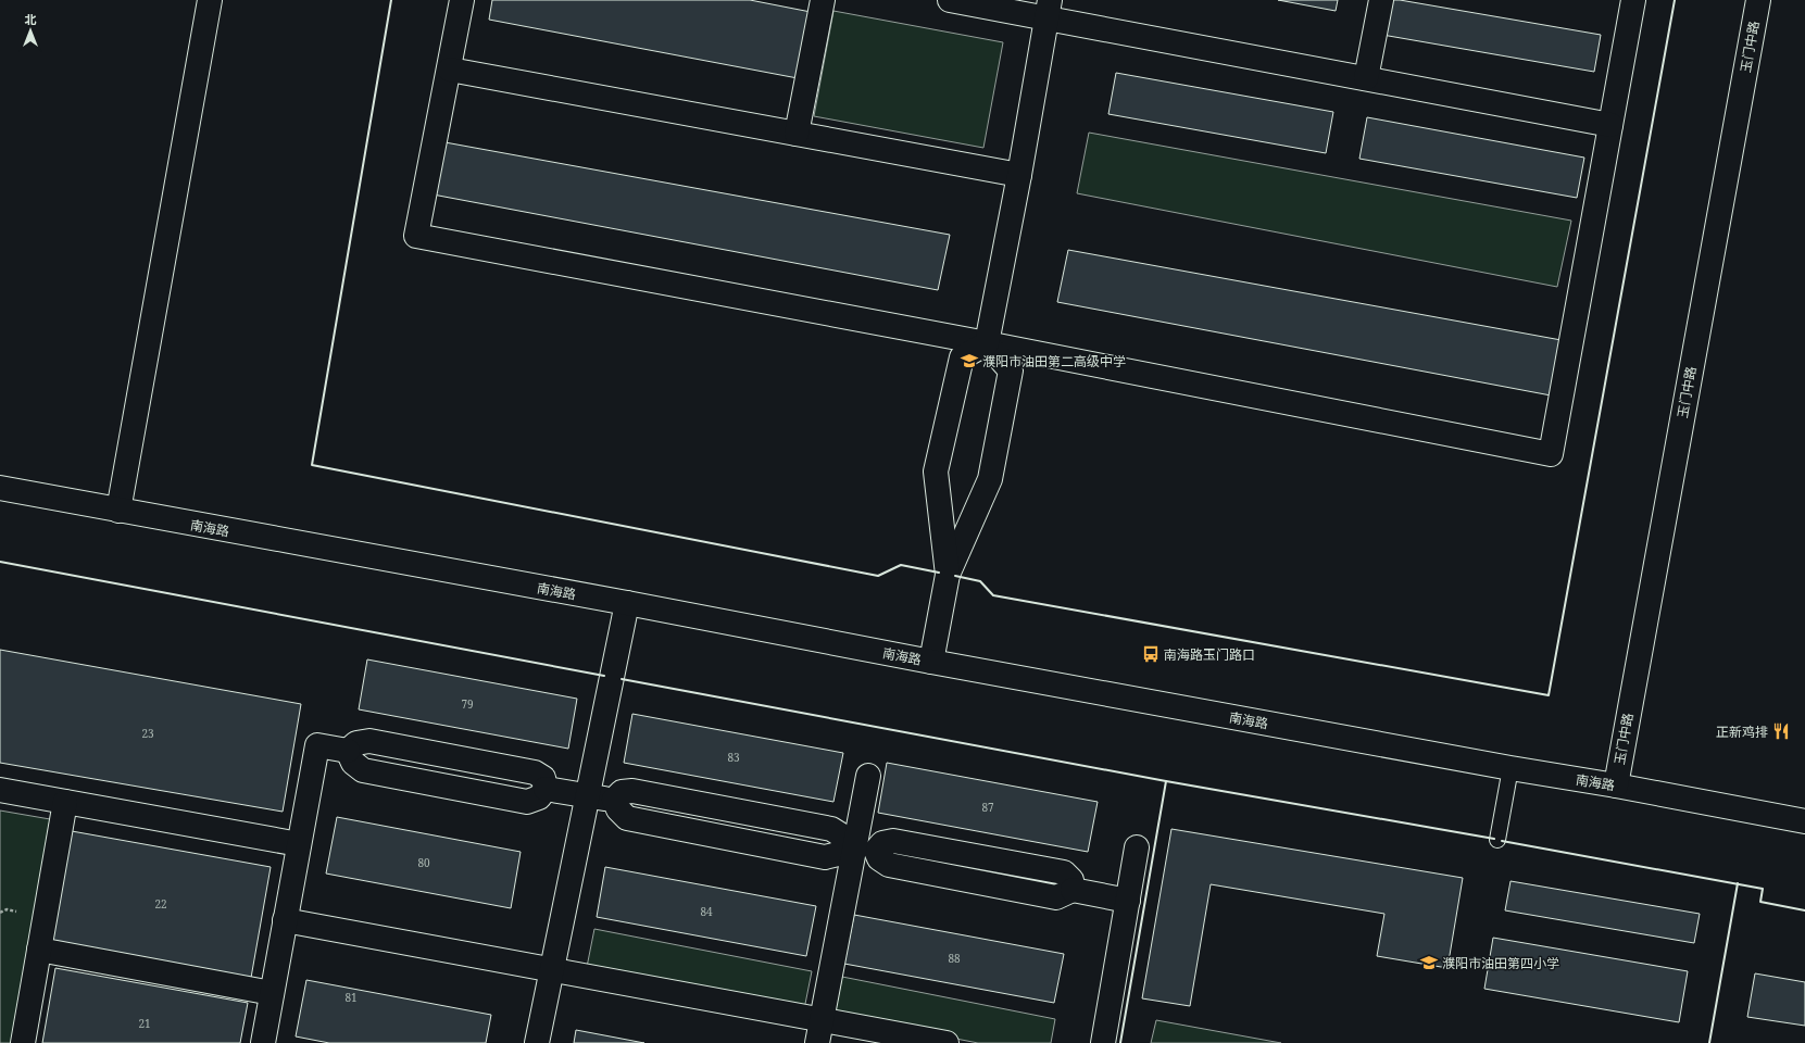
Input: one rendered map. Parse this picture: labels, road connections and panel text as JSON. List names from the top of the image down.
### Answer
{
  "streets": {
    "street": ["玉门中路", "南海路"]
  },
  "crossings": [
    ["玉门中路", "南海路"]
  ],
  "places": {
    "school or university": ["濮阳市油田第二高级中学", "濮阳市油田第四小学"],
    "bus stop": ["南海路玉门路口"],
    "restaurant": ["正新鸡排"]
  },
  "house_numbers": [
    "79",
    "23",
    "83",
    "87",
    "80",
    "22",
    "84",
    "88",
    "81",
    "21"
  ],
  "north": "top"
}
